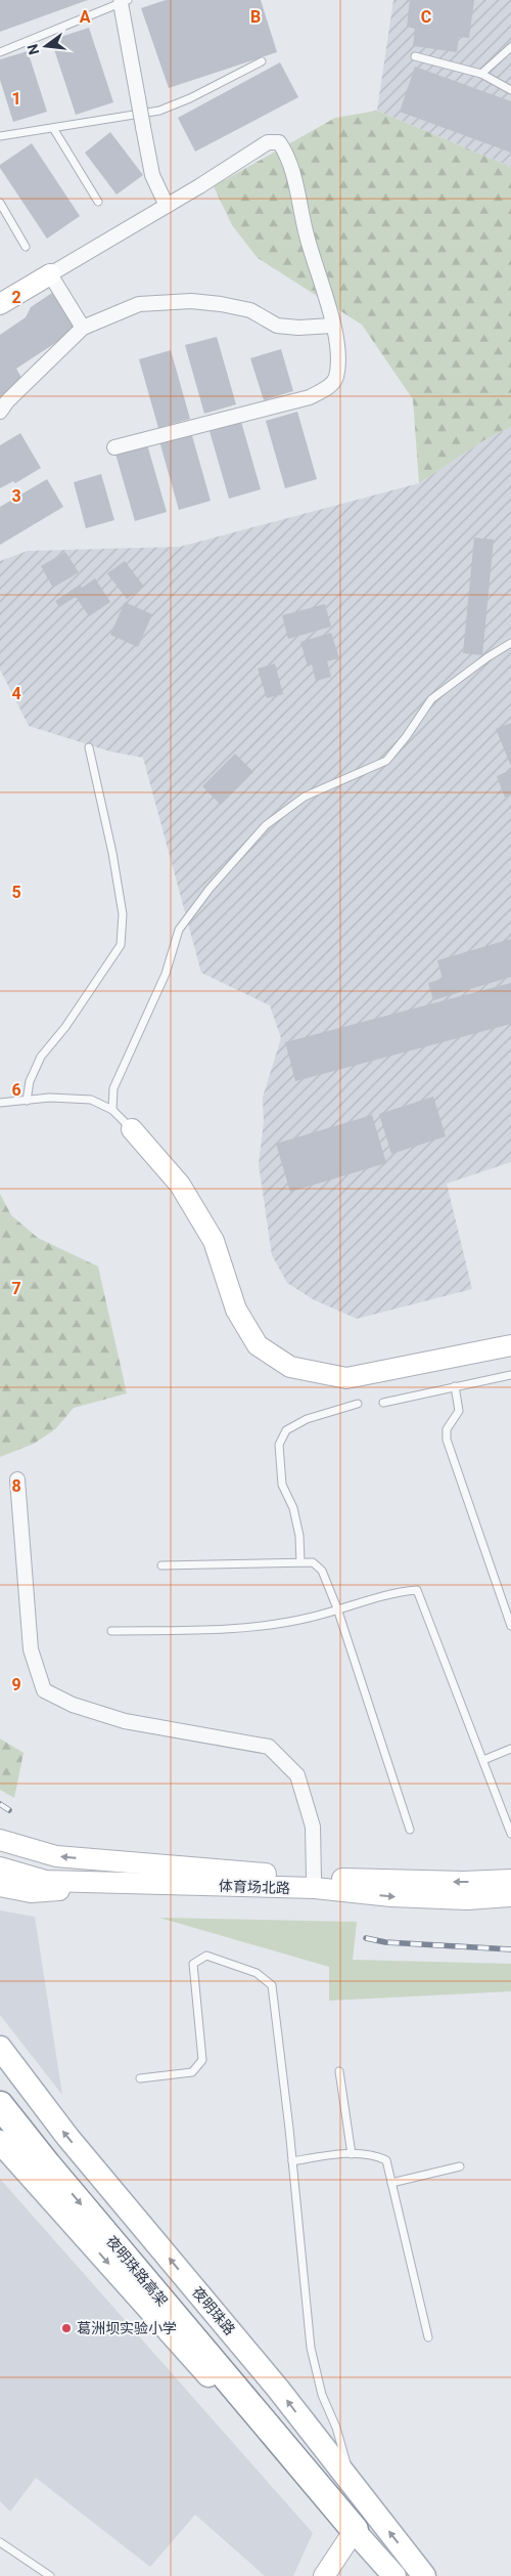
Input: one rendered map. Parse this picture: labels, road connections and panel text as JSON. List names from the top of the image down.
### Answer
{
  "streets": {
    "highway": ["夜明珠路高架"],
    "main road": ["体育场北路", "夜明珠路"]
  },
  "one_way": ["夜明珠路高架"],
  "places": ["葛洲坝实验小学"],
  "north": "left",
  "grid": {
    "columns": ["A", "B", "C"],
    "rows": [
      "1",
      "2",
      "3",
      "4",
      "5",
      "6",
      "7",
      "8",
      "9"
    ]
  }
}
